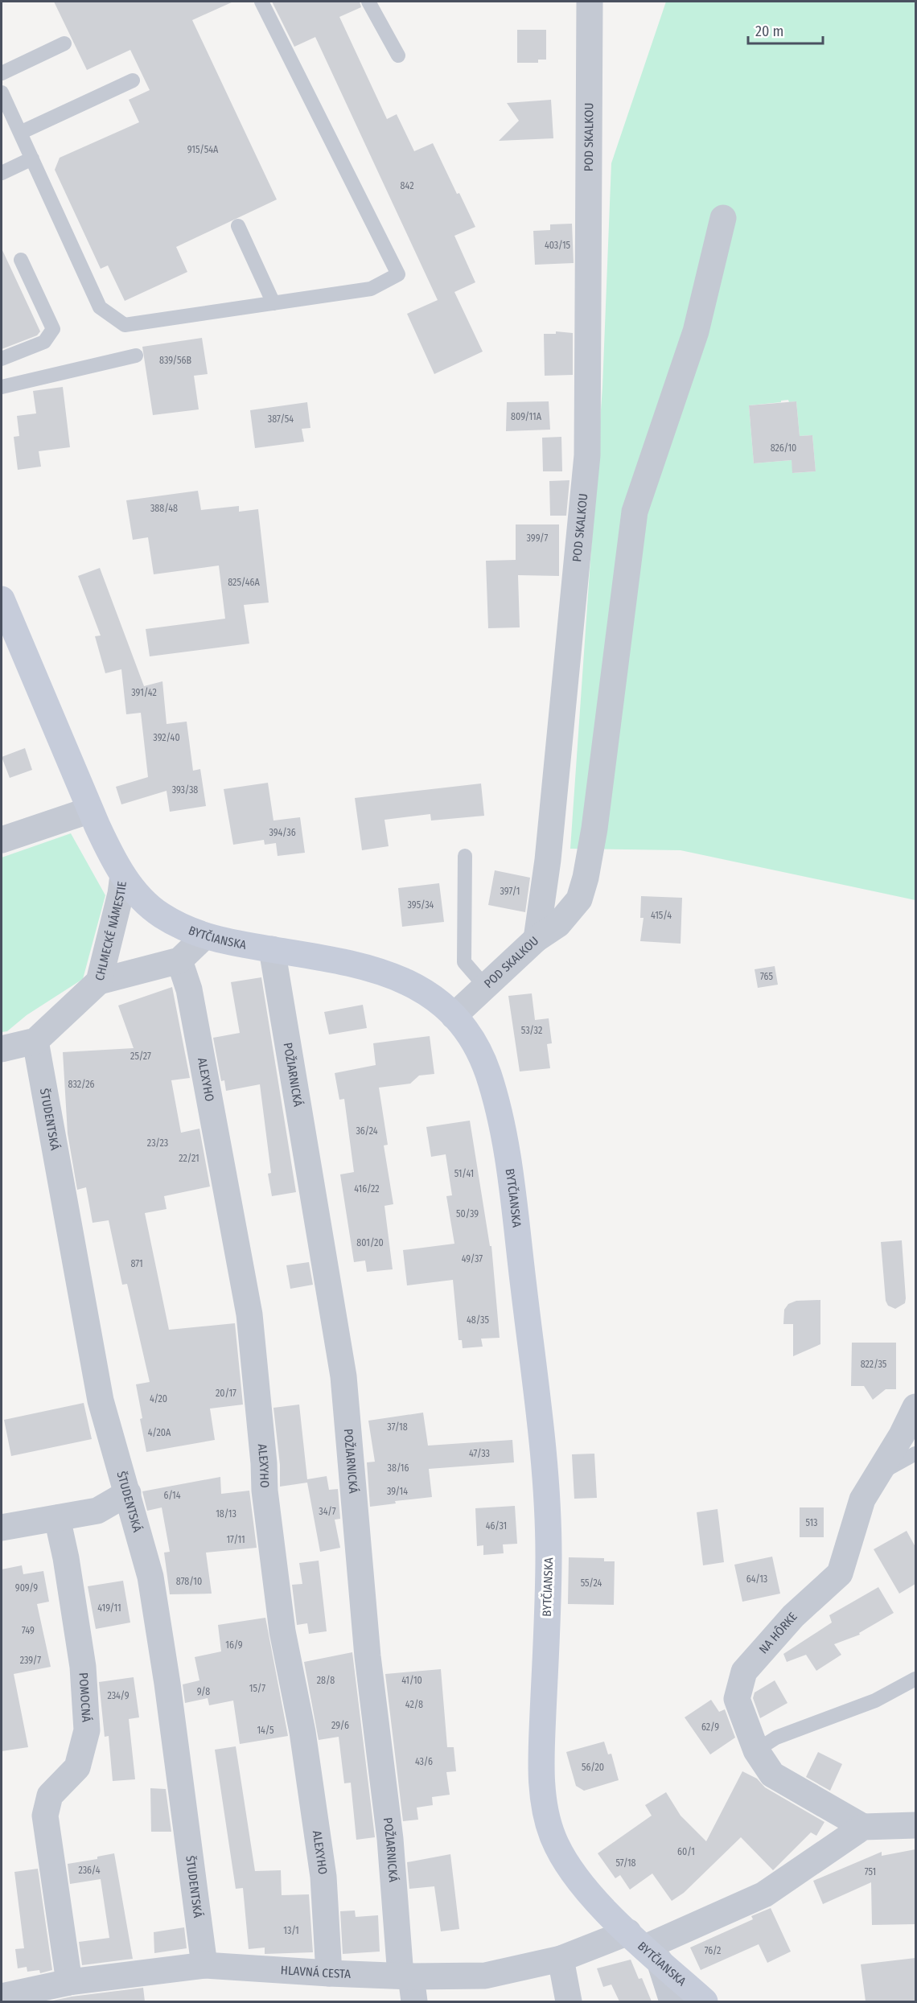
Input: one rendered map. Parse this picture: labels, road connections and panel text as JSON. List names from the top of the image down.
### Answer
{
  "streets": {
    "main road": ["BYTČIANSKA"],
    "street": [
      "POD SKALKOU",
      "CHLMECKÉ NÁMESTIE",
      "POŽIARNICKÁ",
      "ALEXYHO",
      "ŠTUDENTSKÁ",
      "NA HÔRKE",
      "POMOCNÁ",
      "HLAVNÁ CESTA"
    ]
  },
  "crossings": [
    ["POD SKALKOU", "BYTČIANSKA"],
    ["CHLMECKÉ NÁMESTIE", "BYTČIANSKA"],
    ["CHLMECKÉ NÁMESTIE", "ŠTUDENTSKÁ"],
    ["BYTČIANSKA", "POŽIARNICKÁ"],
    ["BYTČIANSKA", "HLAVNÁ CESTA"],
    ["POŽIARNICKÁ", "HLAVNÁ CESTA"],
    ["ALEXYHO", "HLAVNÁ CESTA"],
    ["ŠTUDENTSKÁ", "HLAVNÁ CESTA"],
    ["POMOCNÁ", "HLAVNÁ CESTA"]
  ],
  "house_numbers": [
    "915/54A",
    "842",
    "403/15",
    "839/56B",
    "809/11A",
    "387/54",
    "826/10",
    "388/48",
    "399/7",
    "825/46A",
    "391/42",
    "392/40",
    "393/38",
    "394/36",
    "397/1",
    "395/34",
    "415/4",
    "765",
    "53/32",
    "25/27",
    "832/26",
    "36/24",
    "23/23",
    "22/21",
    "51/41",
    "416/22",
    "50/39",
    "801/20",
    "49/37",
    "871",
    "48/35",
    "822/35",
    "20/17",
    "4/20",
    "37/18",
    "4/20A",
    "47/33",
    "38/16",
    "39/14",
    "6/14",
    "34/7",
    "18/13",
    "513",
    "46/31",
    "17/11",
    "64/13",
    "878/10",
    "55/24",
    "909/9",
    "419/11",
    "749",
    "16/9",
    "239/7",
    "28/8",
    "41/10",
    "15/7",
    "9/8",
    "234/9",
    "42/8",
    "29/6",
    "62/9",
    "14/5",
    "43/6",
    "56/20",
    "60/1",
    "57/18",
    "236/4",
    "751",
    "13/1",
    "76/2"
  ],
  "scale_bar": "20 m"
}
